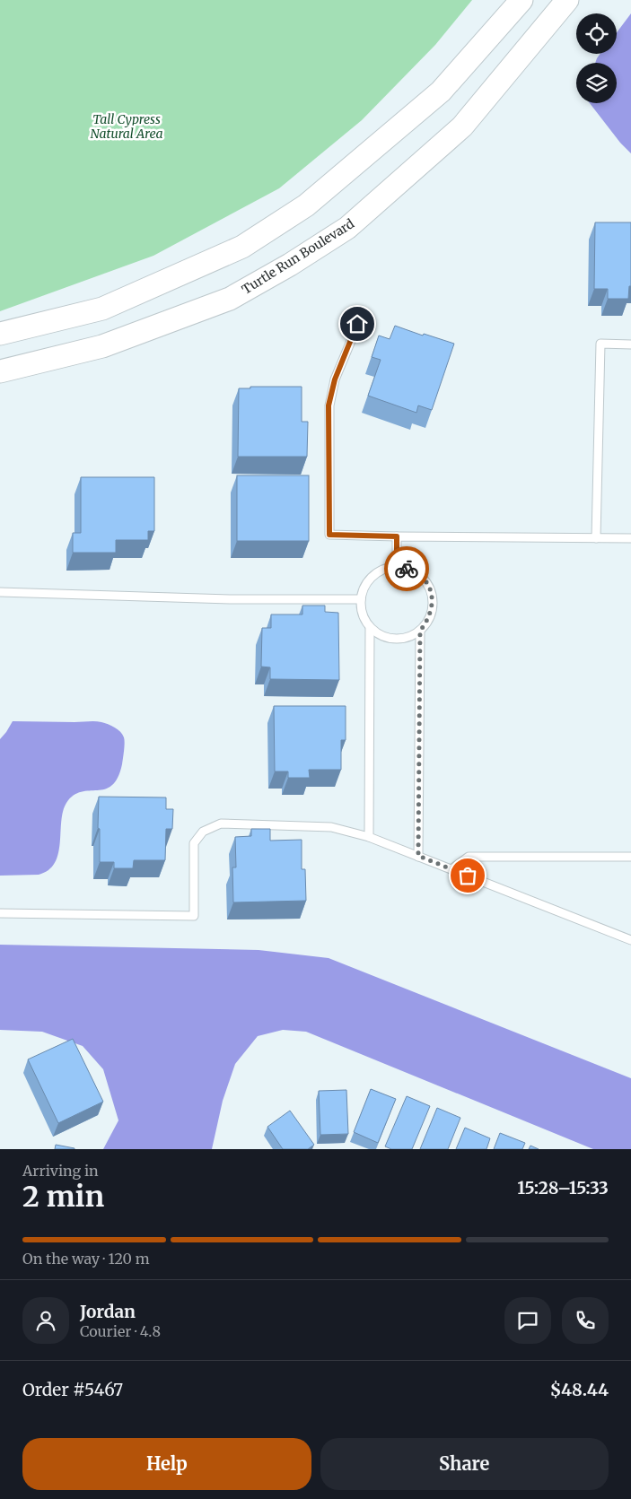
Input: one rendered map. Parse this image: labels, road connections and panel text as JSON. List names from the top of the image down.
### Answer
{
  "streets": {
    "street": ["Turtle Run Boulevard"]
  },
  "parks": ["Tall Cypress Natural Area"],
  "page": {
    "heading": ["2 min", "Arriving in", "15:28–15:33"],
    "panel": [
      "Jordan",
      "Courier · 4.8",
      "Order #5467",
      "$48.44"
    ],
    "bar": "On the way · 120 m",
    "buttons": ["Help", "Share"]
  }
}
